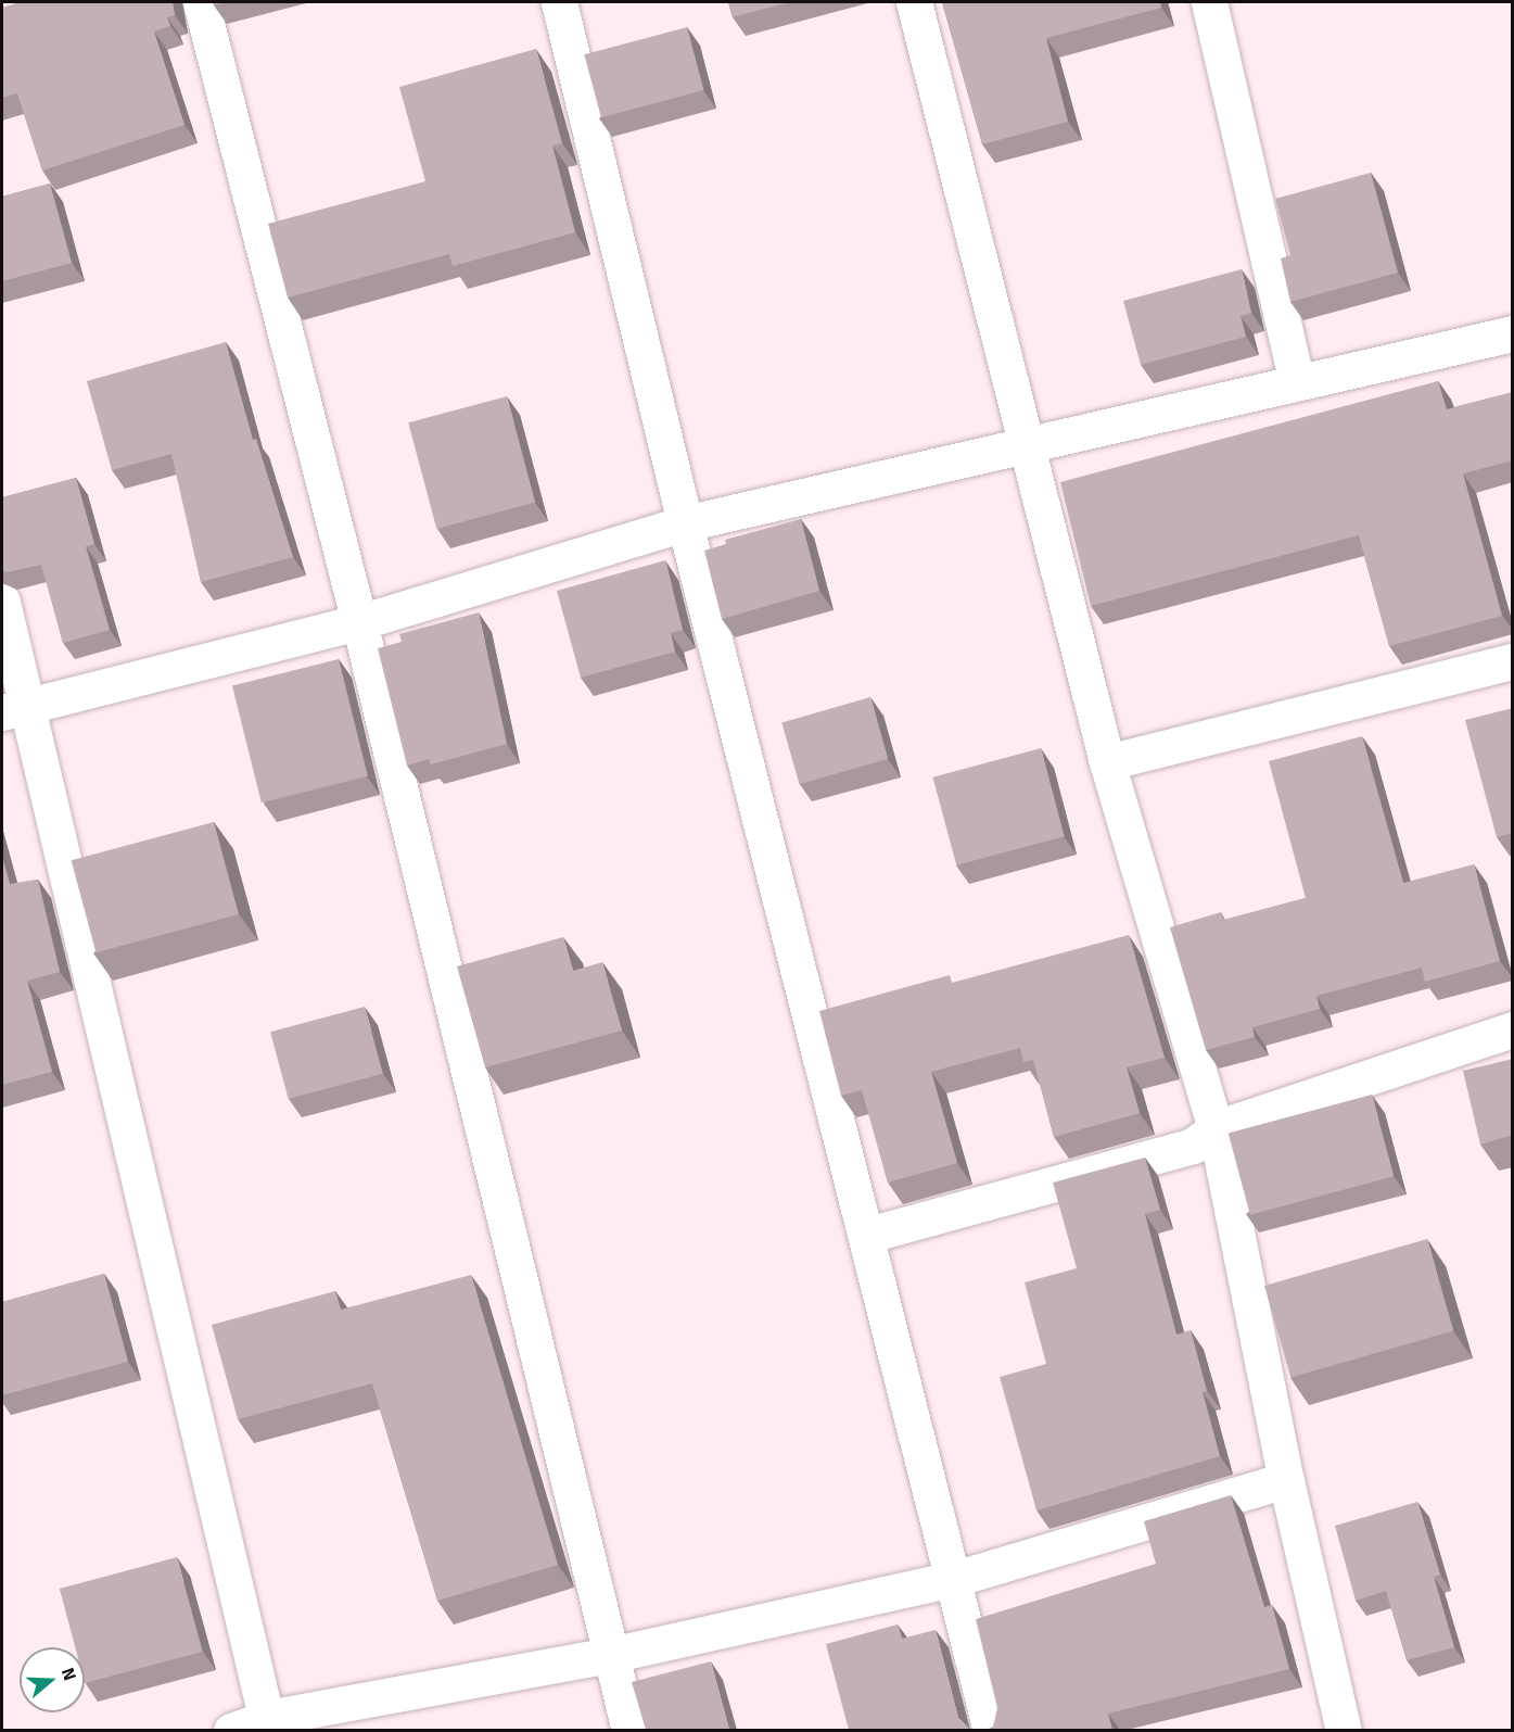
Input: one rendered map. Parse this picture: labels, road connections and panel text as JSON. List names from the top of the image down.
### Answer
{
  "north": "right"
}
